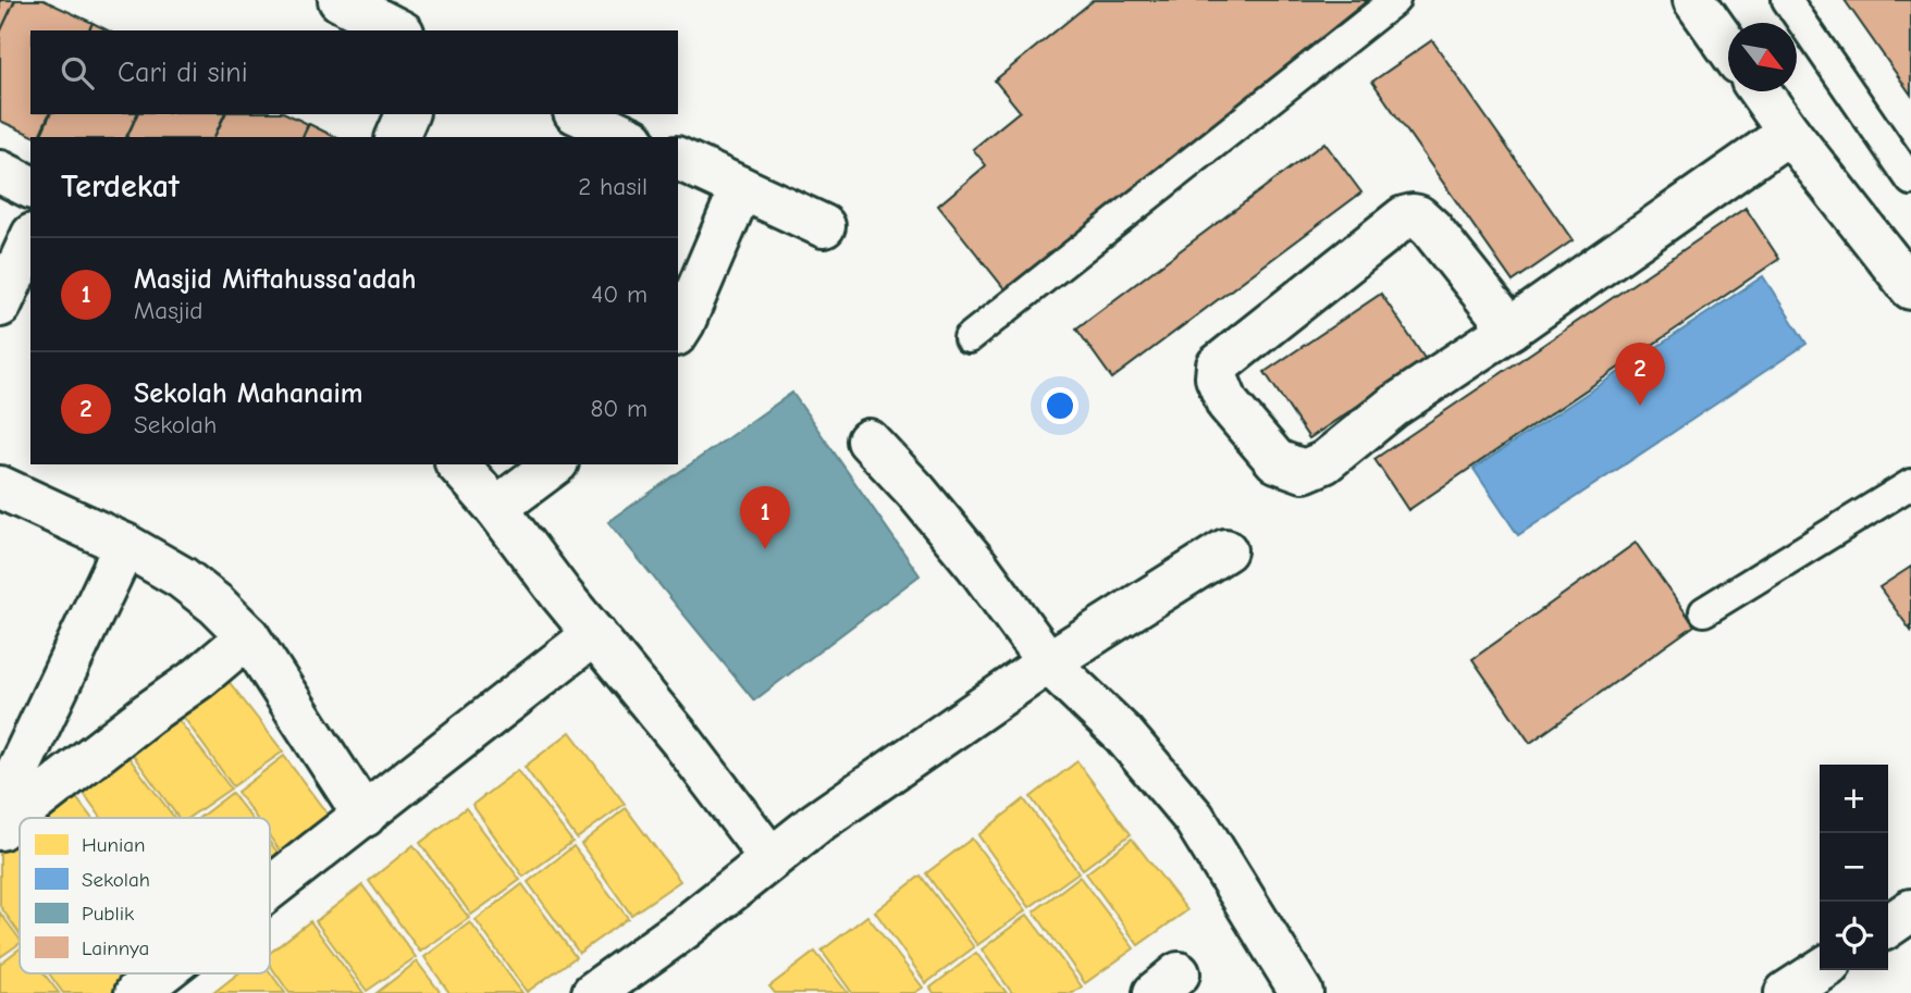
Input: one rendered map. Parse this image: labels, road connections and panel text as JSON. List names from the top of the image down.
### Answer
{
  "legend": [
    "Hunian",
    "Sekolah",
    "Publik",
    "Lainnya"
  ],
  "north": "bottom right",
  "page": {
    "search": "Cari di sini",
    "heading": ["Terdekat", "2 hasil"],
    "list": [
      {
        "mark": "1",
        "name": "Masjid Miftahussa'adah",
        "note": "Masjid",
        "value": "40 m"
      },
      {
        "mark": "2",
        "name": "Sekolah Mahanaim",
        "note": "Sekolah",
        "value": "80 m"
      }
    ],
    "pins": ["2", "1"],
    "map_buttons": ["+", "−"]
  }
}
